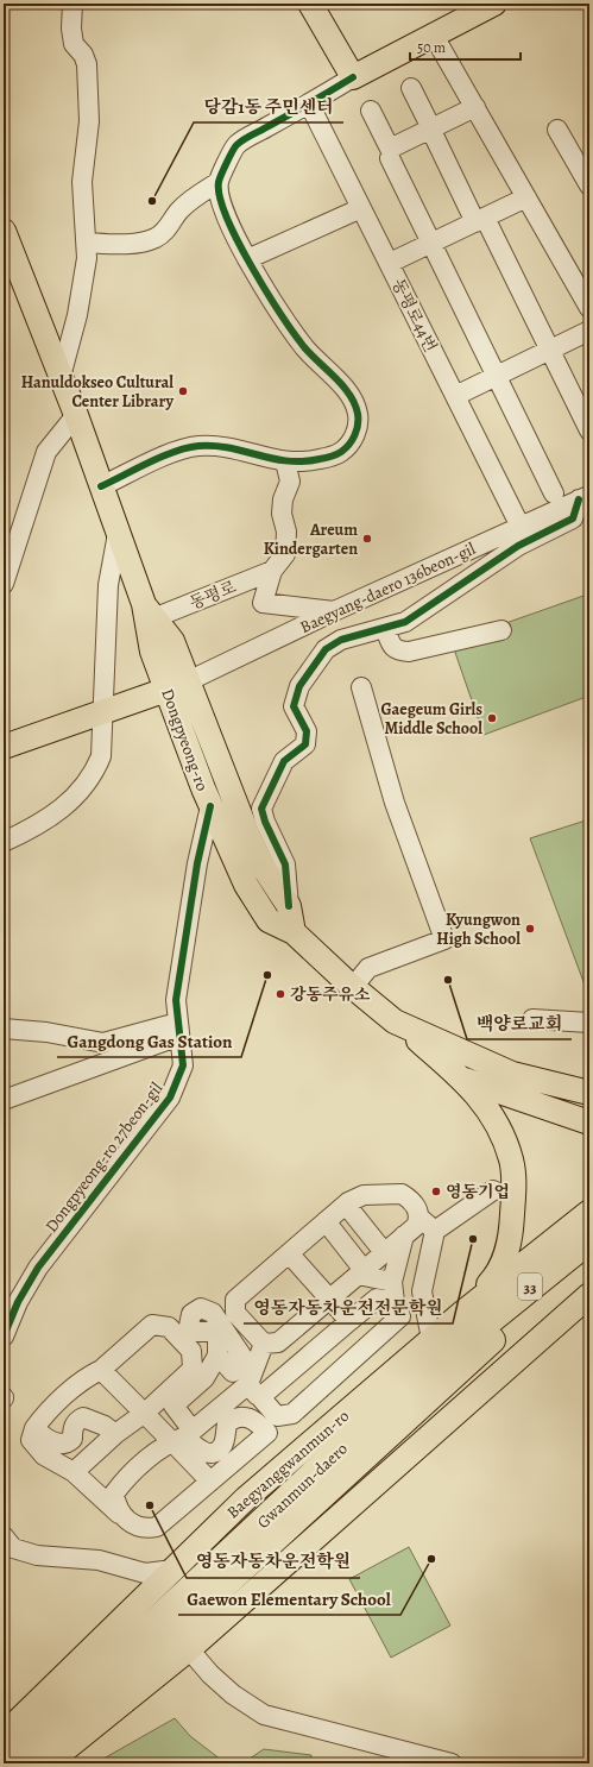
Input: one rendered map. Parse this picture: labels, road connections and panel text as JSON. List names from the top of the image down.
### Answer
{
  "streets": {
    "highway": ["33", "Gwanmun-daero"],
    "main road": ["Dongpyeong-ro", "Baegyanggwanmun-ro"],
    "street": [
      "동평로44번",
      "Baegyang-daero 136beon-gil",
      "동평로",
      "Dongpyeong-ro 27beon-gil"
    ]
  },
  "crossings": [
    ["동평로44번", "Baegyang-daero 136beon-gil"],
    ["Baegyang-daero 136beon-gil", "Dongpyeong-ro"],
    ["동평로", "Dongpyeong-ro"],
    ["Dongpyeong-ro", "Dongpyeong-ro 27beon-gil"],
    ["33", "Baegyanggwanmun-ro"],
    ["33", "Gwanmun-daero"],
    ["Baegyanggwanmun-ro", "Gwanmun-daero"]
  ],
  "places": [
    "당감1동 주민센터",
    "Hanuldokseo Cultural Center Library",
    "Areum Kindergarten",
    "Gaegeum Girls Middle School",
    "Kyungwon High School",
    "Gangdong Gas Station",
    "백양로교회",
    "강동주유소",
    "영동기업",
    "영동자동차운전전문학원",
    "영동자동차운전학원",
    "Gaewon Elementary School"
  ],
  "scale_bar": "50 m"
}
